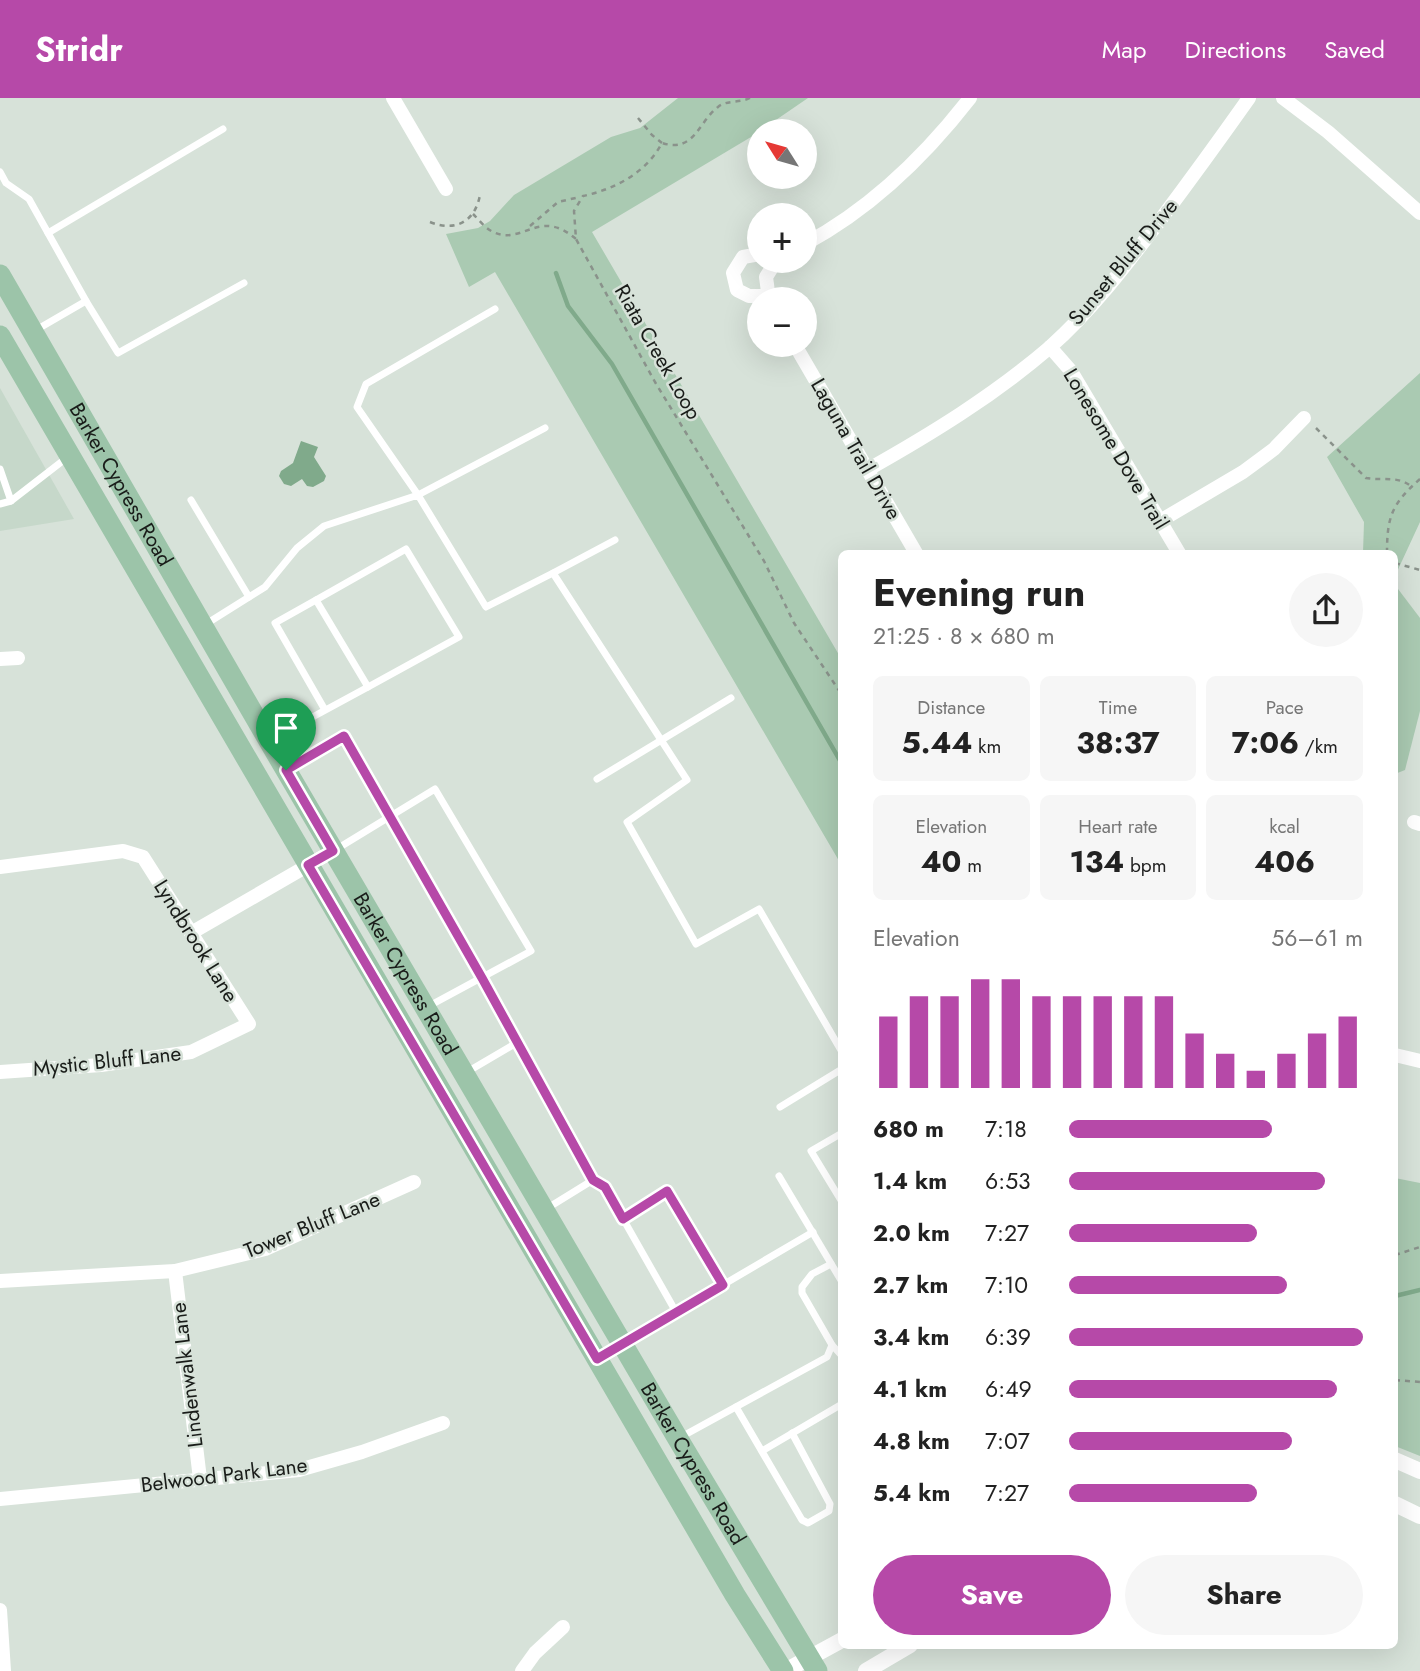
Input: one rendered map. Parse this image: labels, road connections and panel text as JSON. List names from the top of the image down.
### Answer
{
  "streets": {
    "main road": ["Barker Cypress Road"],
    "street": [
      "Sunset Bluff Drive",
      "Laguna Trail Drive",
      "Lonesome Dove Trail",
      "Lyndbrook Lane",
      "Mystic Bluff Lane",
      "Tower Bluff Lane",
      "Lindenwalk Lane",
      "Belwood Park Lane"
    ],
    "path": ["Riata Creek Loop"]
  },
  "crossings": [
    ["Sunset Bluff Drive", "Laguna Trail Drive"],
    ["Sunset Bluff Drive", "Lonesome Dove Trail"],
    ["Lyndbrook Lane", "Mystic Bluff Lane"],
    ["Tower Bluff Lane", "Lindenwalk Lane"],
    ["Lindenwalk Lane", "Belwood Park Lane"]
  ],
  "north": "top left",
  "page": {
    "header": "Stridr",
    "nav": ["Map", "Directions", "Saved"],
    "map_buttons": ["+", "−"],
    "heading": ["Evening run", "21:25 · 8 × 680 m"],
    "stats": [
      ["Distance", "5.44 km"],
      ["Time", "38:37"],
      ["Pace", "7:06 /km"],
      ["Elevation", "40 m"],
      ["Heart rate", "134 bpm"],
      ["kcal", "406"]
    ],
    "chart": ["Elevation", "56–61 m"],
    "list": [
      {
        "name": "680 m",
        "note": "7:18"
      },
      {
        "name": "1.4 km",
        "note": "6:53"
      },
      {
        "name": "2.0 km",
        "note": "7:27"
      },
      {
        "name": "2.7 km",
        "note": "7:10"
      },
      {
        "name": "3.4 km",
        "note": "6:39"
      },
      {
        "name": "4.1 km",
        "note": "6:49"
      },
      {
        "name": "4.8 km",
        "note": "7:07"
      },
      {
        "name": "5.4 km",
        "note": "7:27"
      }
    ],
    "buttons": ["Save", "Share"]
  }
}
